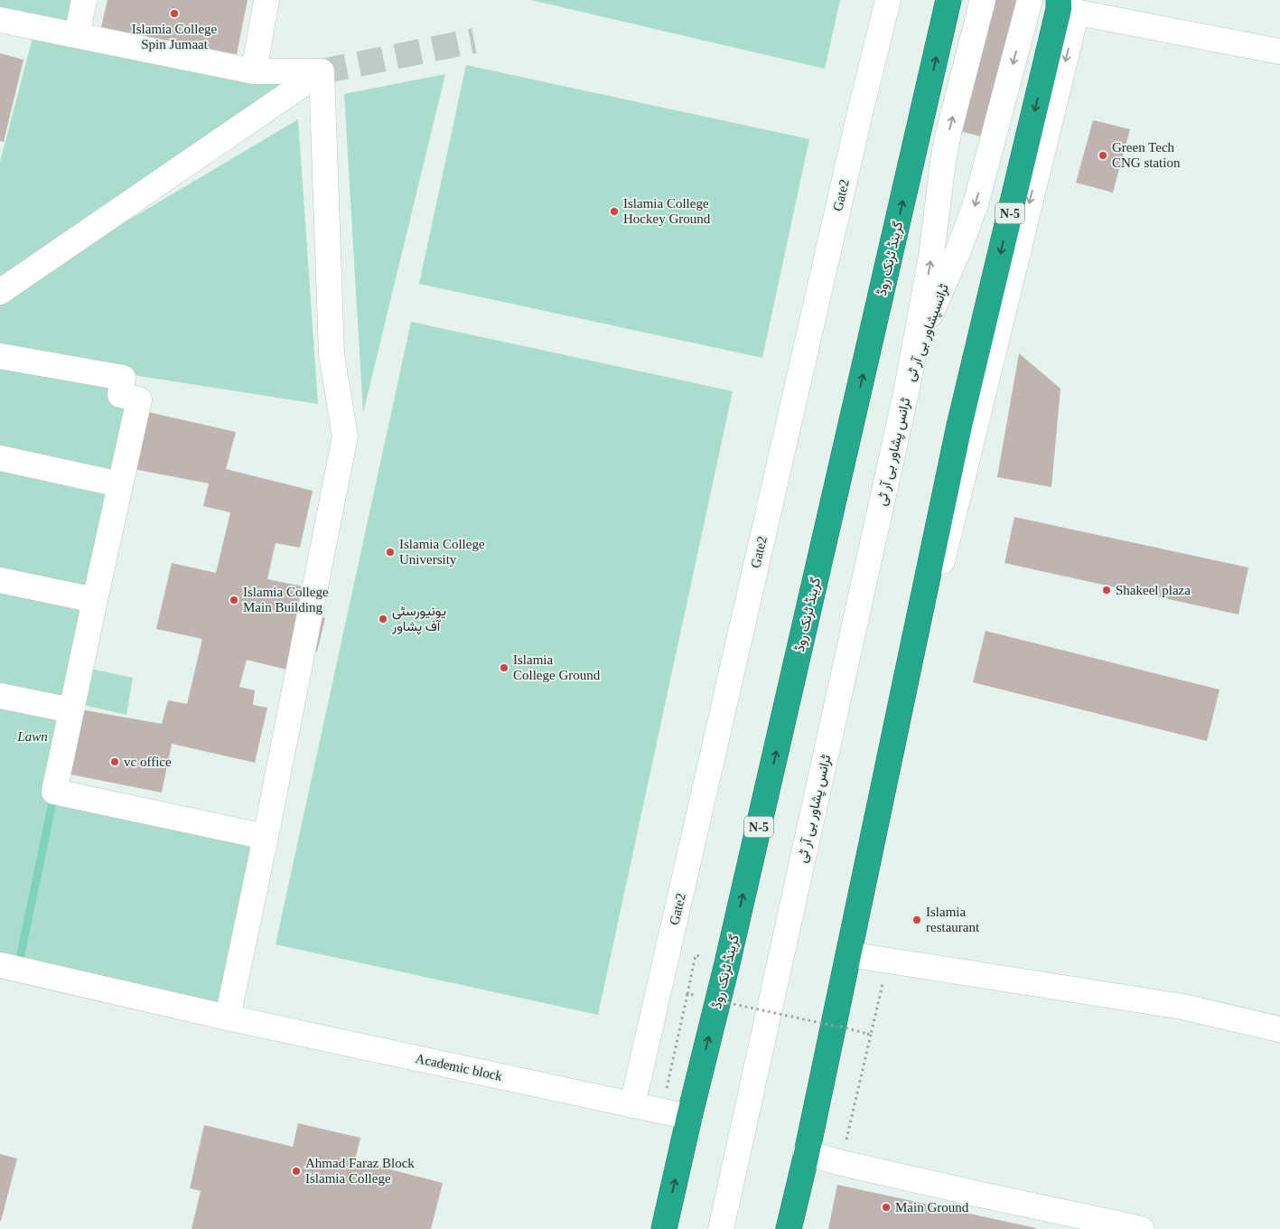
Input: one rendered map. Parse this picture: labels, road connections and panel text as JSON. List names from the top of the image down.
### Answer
{
  "streets": {
    "highway": ["N-5", "گرینڈ ٹرنک روڈ"],
    "street": [
      "Gate2",
      "ٹرانسپشاور بی آر ٹی",
      "ٹرانس پشاور بی آر ٹی",
      "Academic block"
    ]
  },
  "crossings": [
    ["Gate2", "Academic block"],
    ["گرینڈ ٹرنک روڈ", "Academic block"],
    ["ٹرانسپشاور بی آر ٹی", "ٹرانس پشاور بی آر ٹی"]
  ],
  "parks": ["Lawn"],
  "places": [
    "Islamia College Spin Jumaat",
    "Green Tech CNG station",
    "Islamia College Hockey Ground",
    "Islamia College University",
    "Shakeel plaza",
    "Islamia College Main Building",
    "یونیورسٹی آف پشاور",
    "Islamia College Ground",
    "vc office",
    "Islamia restaurant",
    "Ahmad Faraz Block Islamia College",
    "Main Ground"
  ]
}
